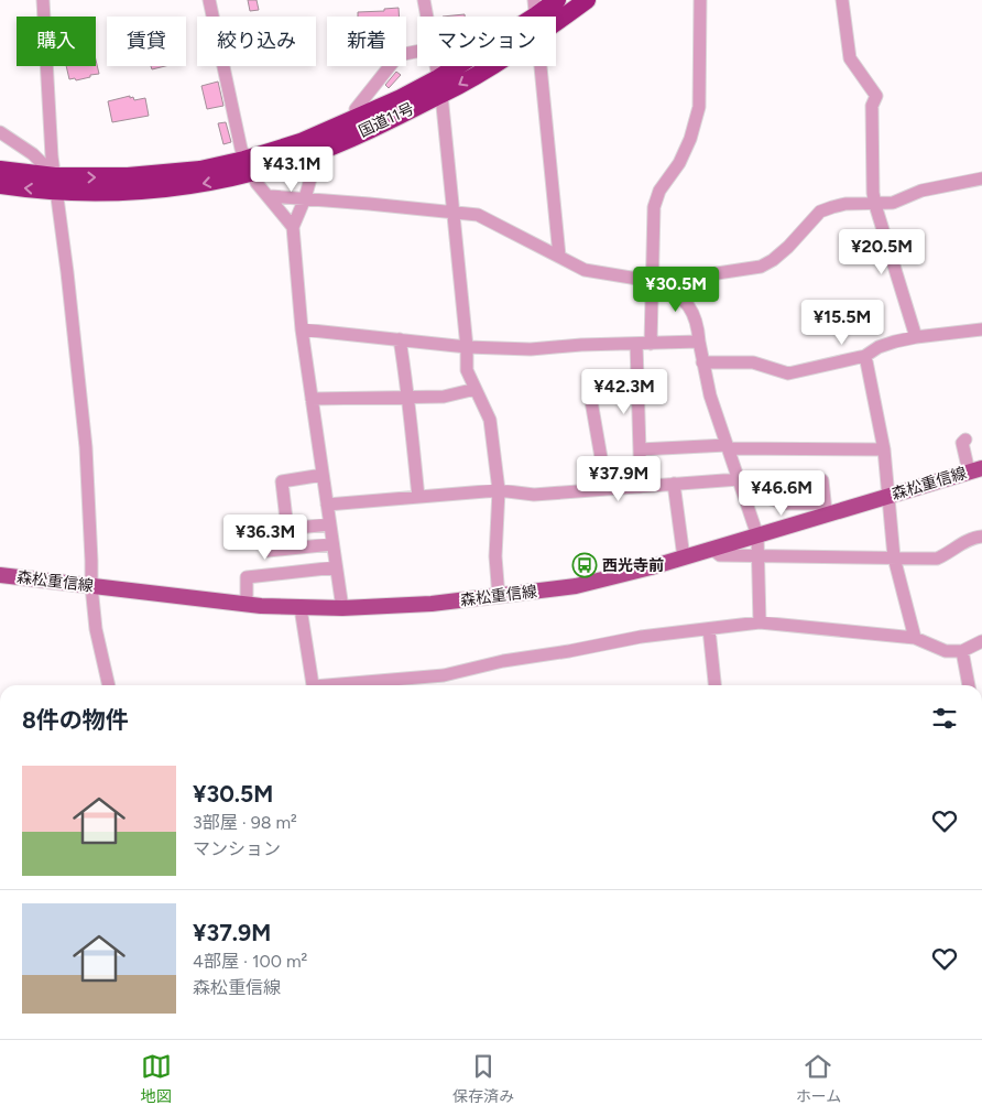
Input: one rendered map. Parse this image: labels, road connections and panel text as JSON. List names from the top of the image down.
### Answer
{
  "streets": {
    "highway": ["国道11号"],
    "main road": ["森松重信線"]
  },
  "places": {
    "bus stop": ["西光寺前"]
  },
  "page": {
    "chip": [
      "購入",
      "賃貸",
      "絞り込み",
      "新着",
      "マンション"
    ],
    "price": [
      "¥43.1M",
      "¥20.5M",
      "¥30.5M",
      "¥15.5M",
      "¥42.3M",
      "¥37.9M",
      "¥46.6M",
      "¥36.3M"
    ],
    "heading": "8件の物件",
    "list": [
      {
        "name": "¥30.5M",
        "note": "3部屋 · 98 m² · マンション"
      },
      {
        "name": "¥37.9M",
        "note": "4部屋 · 100 m² · 森松重信線"
      }
    ],
    "tabs": ["地図", "保存済み", "ホーム"]
  }
}
